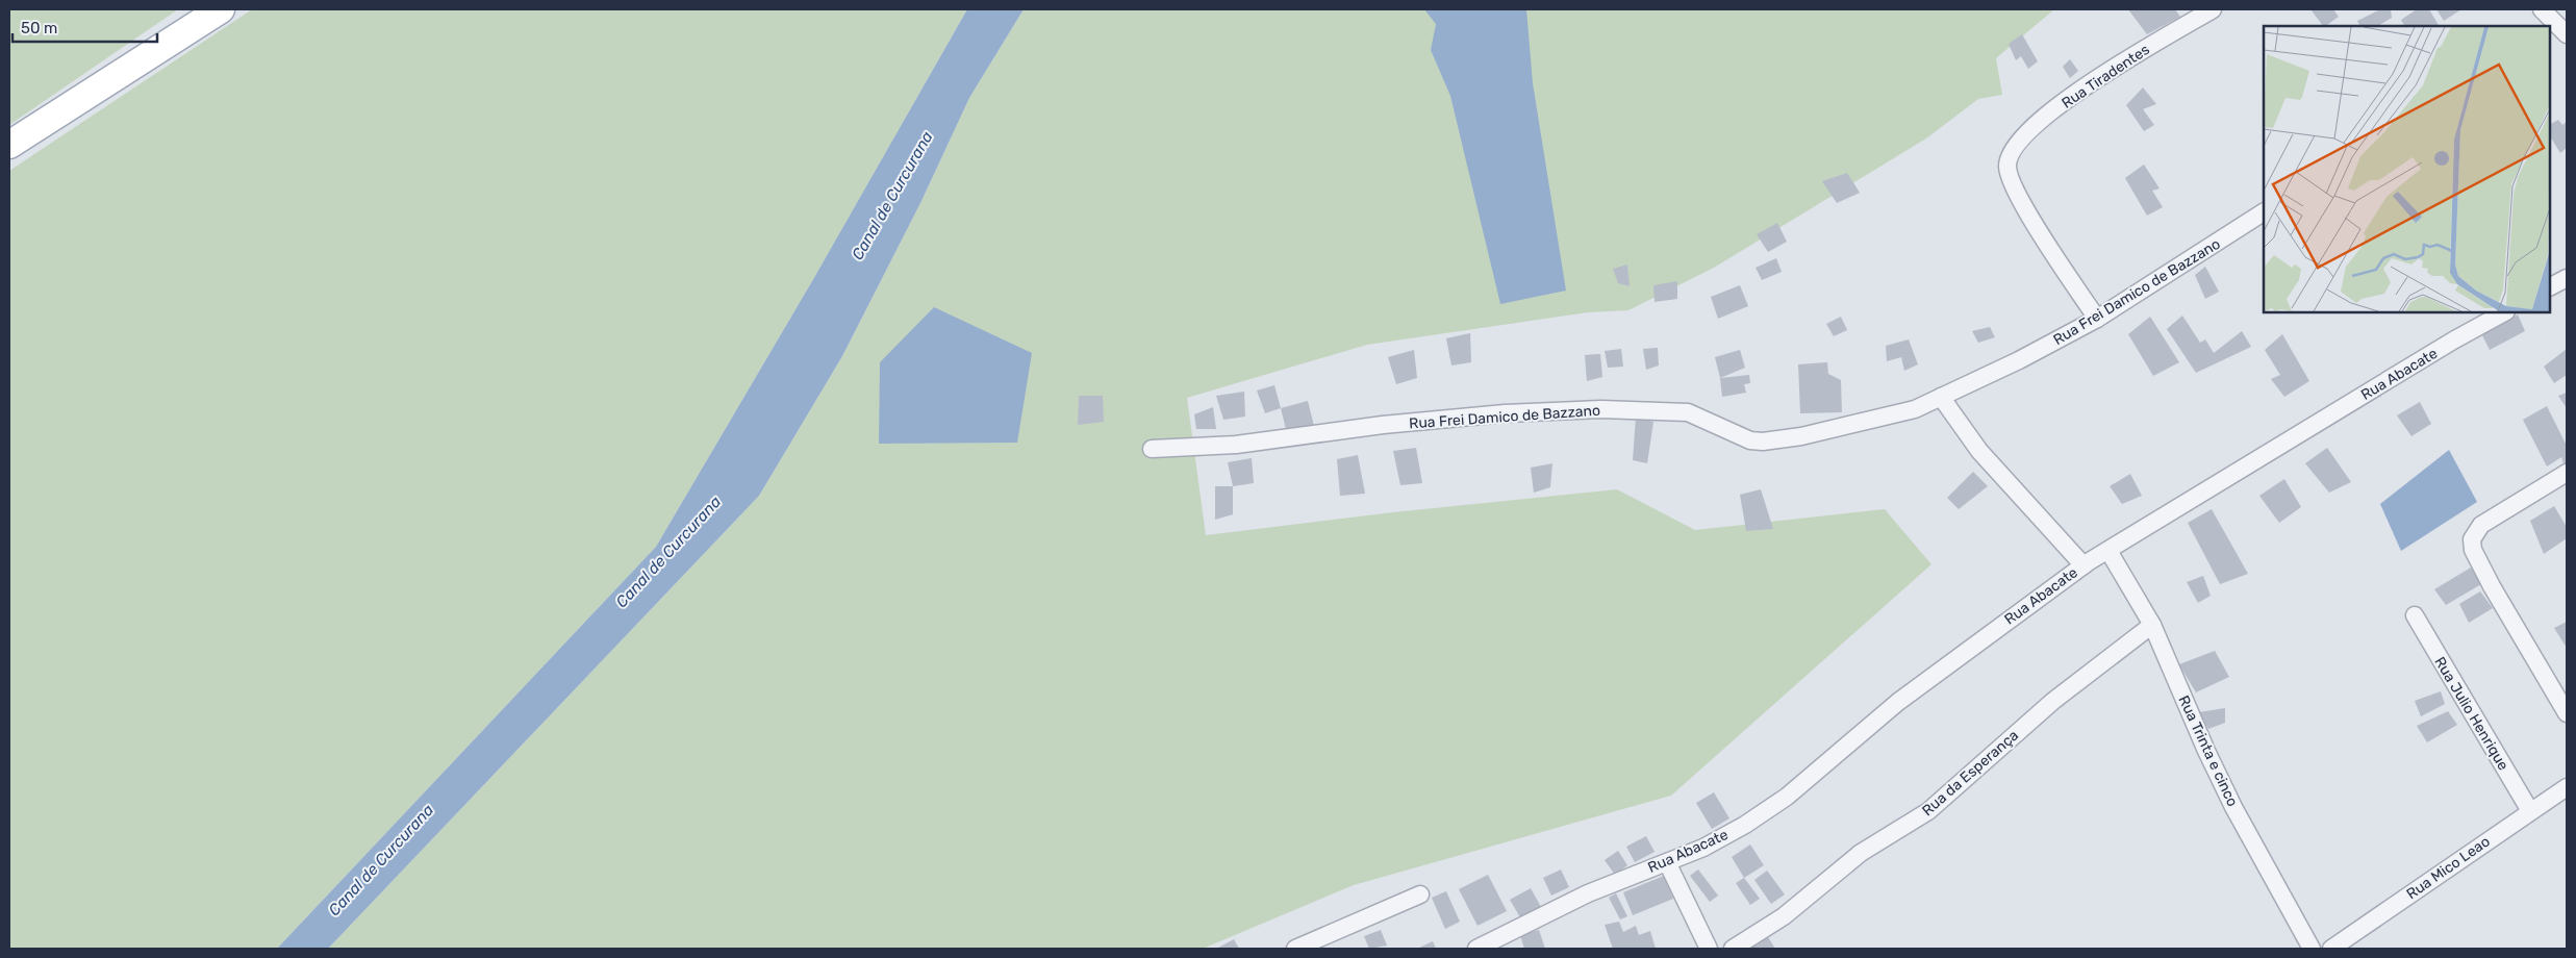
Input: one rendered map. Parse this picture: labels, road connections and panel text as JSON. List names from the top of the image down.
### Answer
{
  "streets": {
    "street": [
      "Rua Tiradentes",
      "Rua Frei Damico de Bazzano",
      "Rua Abacate",
      "Rua Julio Henrique",
      "Rua Trinta e cinco",
      "Rua da Esperança",
      "Rua Mico Leao"
    ]
  },
  "crossings": [
    ["Rua Tiradentes", "Rua Frei Damico de Bazzano"],
    ["Rua Abacate", "Rua Trinta e cinco"],
    ["Rua Julio Henrique", "Rua Mico Leao"],
    ["Rua Trinta e cinco", "Rua da Esperança"]
  ],
  "water": ["Canal de Curcurana"],
  "scale_bar": "50 m"
}
